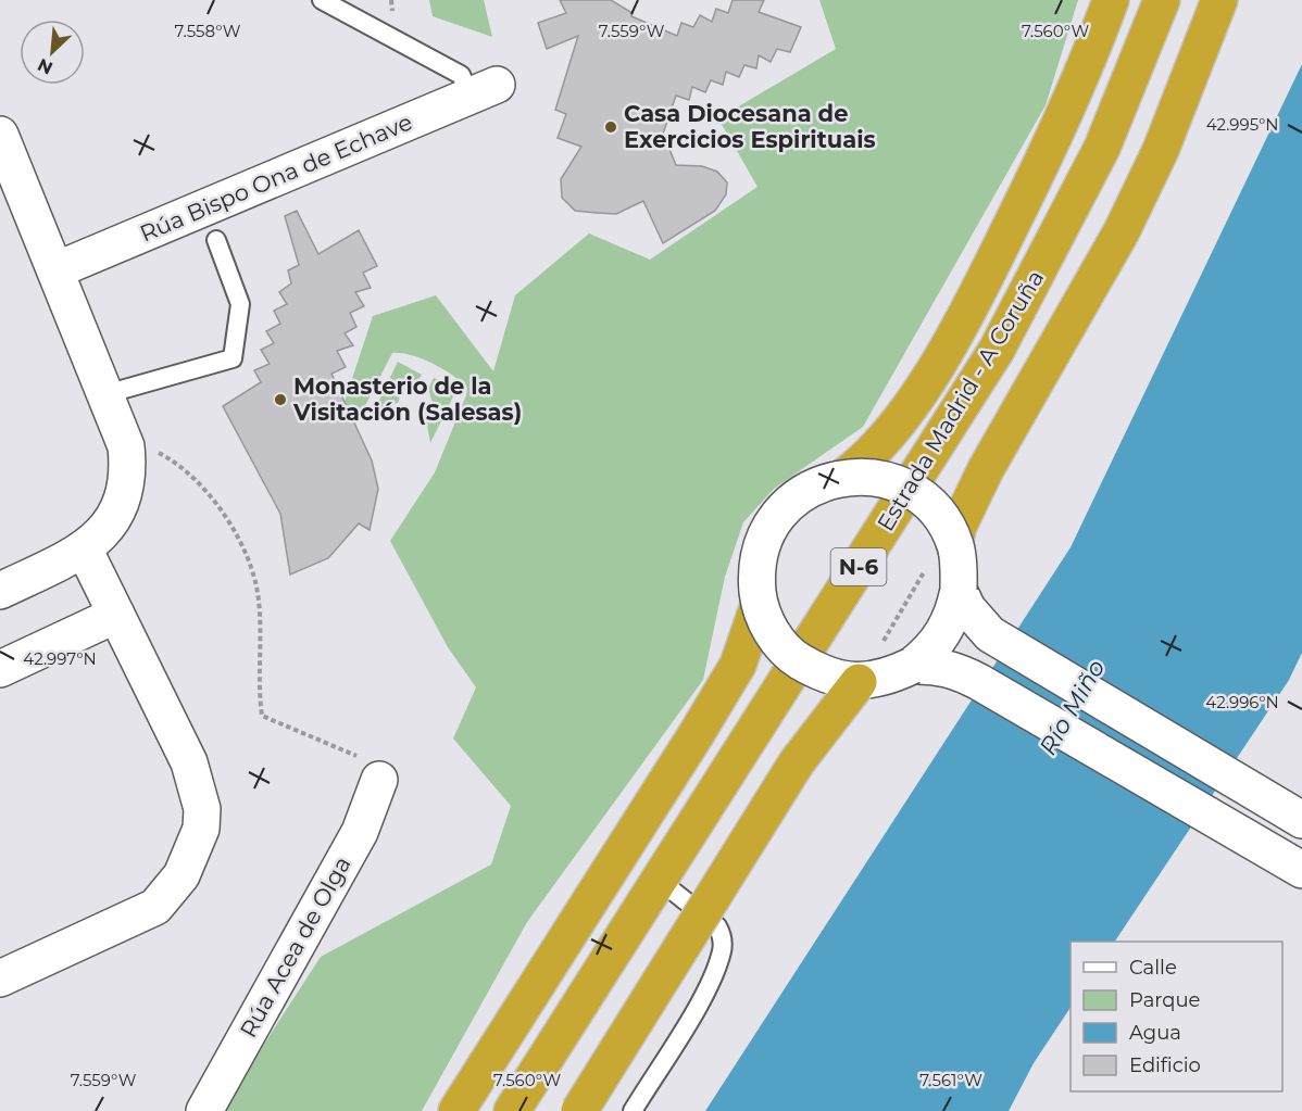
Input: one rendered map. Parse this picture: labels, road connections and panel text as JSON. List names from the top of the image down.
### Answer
{
  "streets": {
    "highway": ["Estrada Madrid - A Coruña", "N-6"],
    "street": ["Rúa Bispo Ona de Echave", "Rúa Acea de Olga"]
  },
  "water": ["Río Miño"],
  "places": ["Casa Diocesana de Exercicios Espirituais", "Monasterio de la Visitación (Salesas)"],
  "legend": [
    "Calle",
    "Parque",
    "Agua",
    "Edificio"
  ],
  "north": "bottom left",
  "coordinates": [
    "7.558°W",
    "7.559°W",
    "7.560°W",
    "42.995°N",
    "42.997°N",
    "42.996°N",
    "7.561°W"
  ]
}
